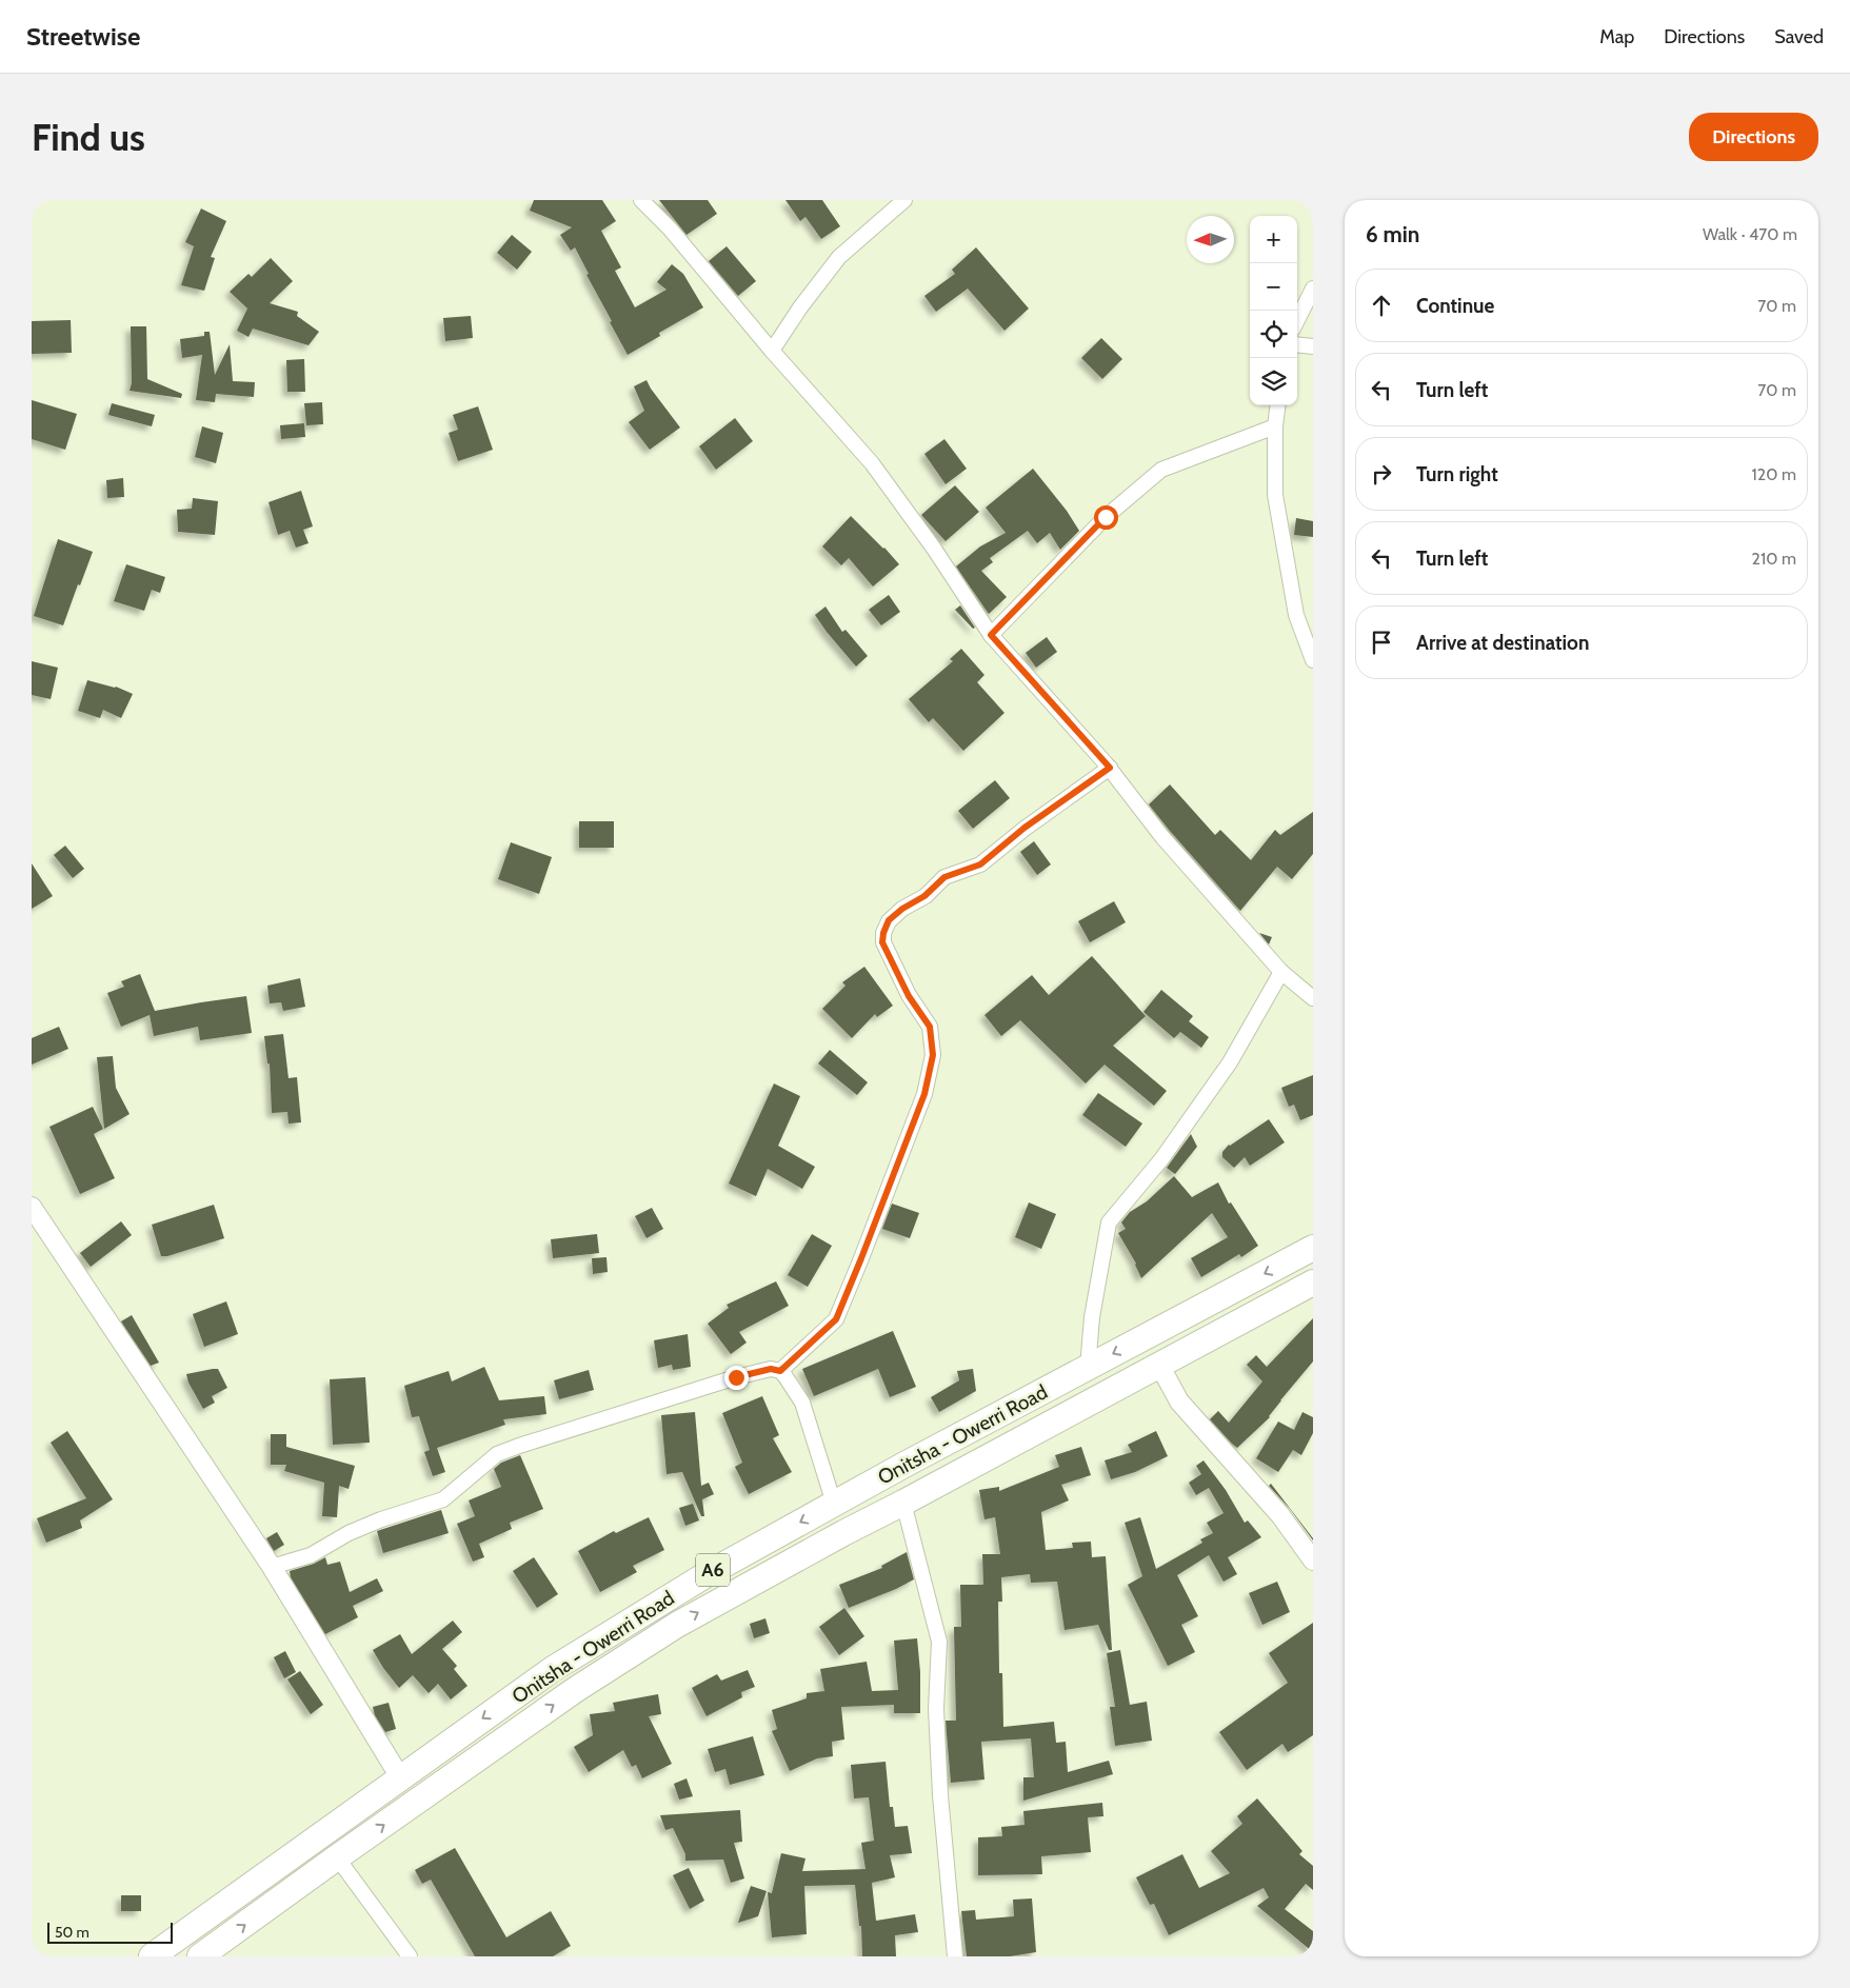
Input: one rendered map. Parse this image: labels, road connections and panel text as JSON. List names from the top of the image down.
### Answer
{
  "streets": {
    "highway": ["Onitsha - Owerri Road", "A6"]
  },
  "scale_bar": "50 m",
  "north": "left",
  "page": {
    "header": "Streetwise",
    "nav": ["Map", "Directions", "Saved"],
    "buttons": "Directions",
    "title": "Find us",
    "heading": ["6 min", "Walk · 470 m"],
    "map_buttons": ["+", "−"],
    "list": [
      ["Continue", "70 m"],
      ["Turn left", "70 m"],
      ["Turn right", "120 m"],
      ["Turn left", "210 m"],
      "Arrive at destination"
    ],
    "scale": "50 m"
  }
}
